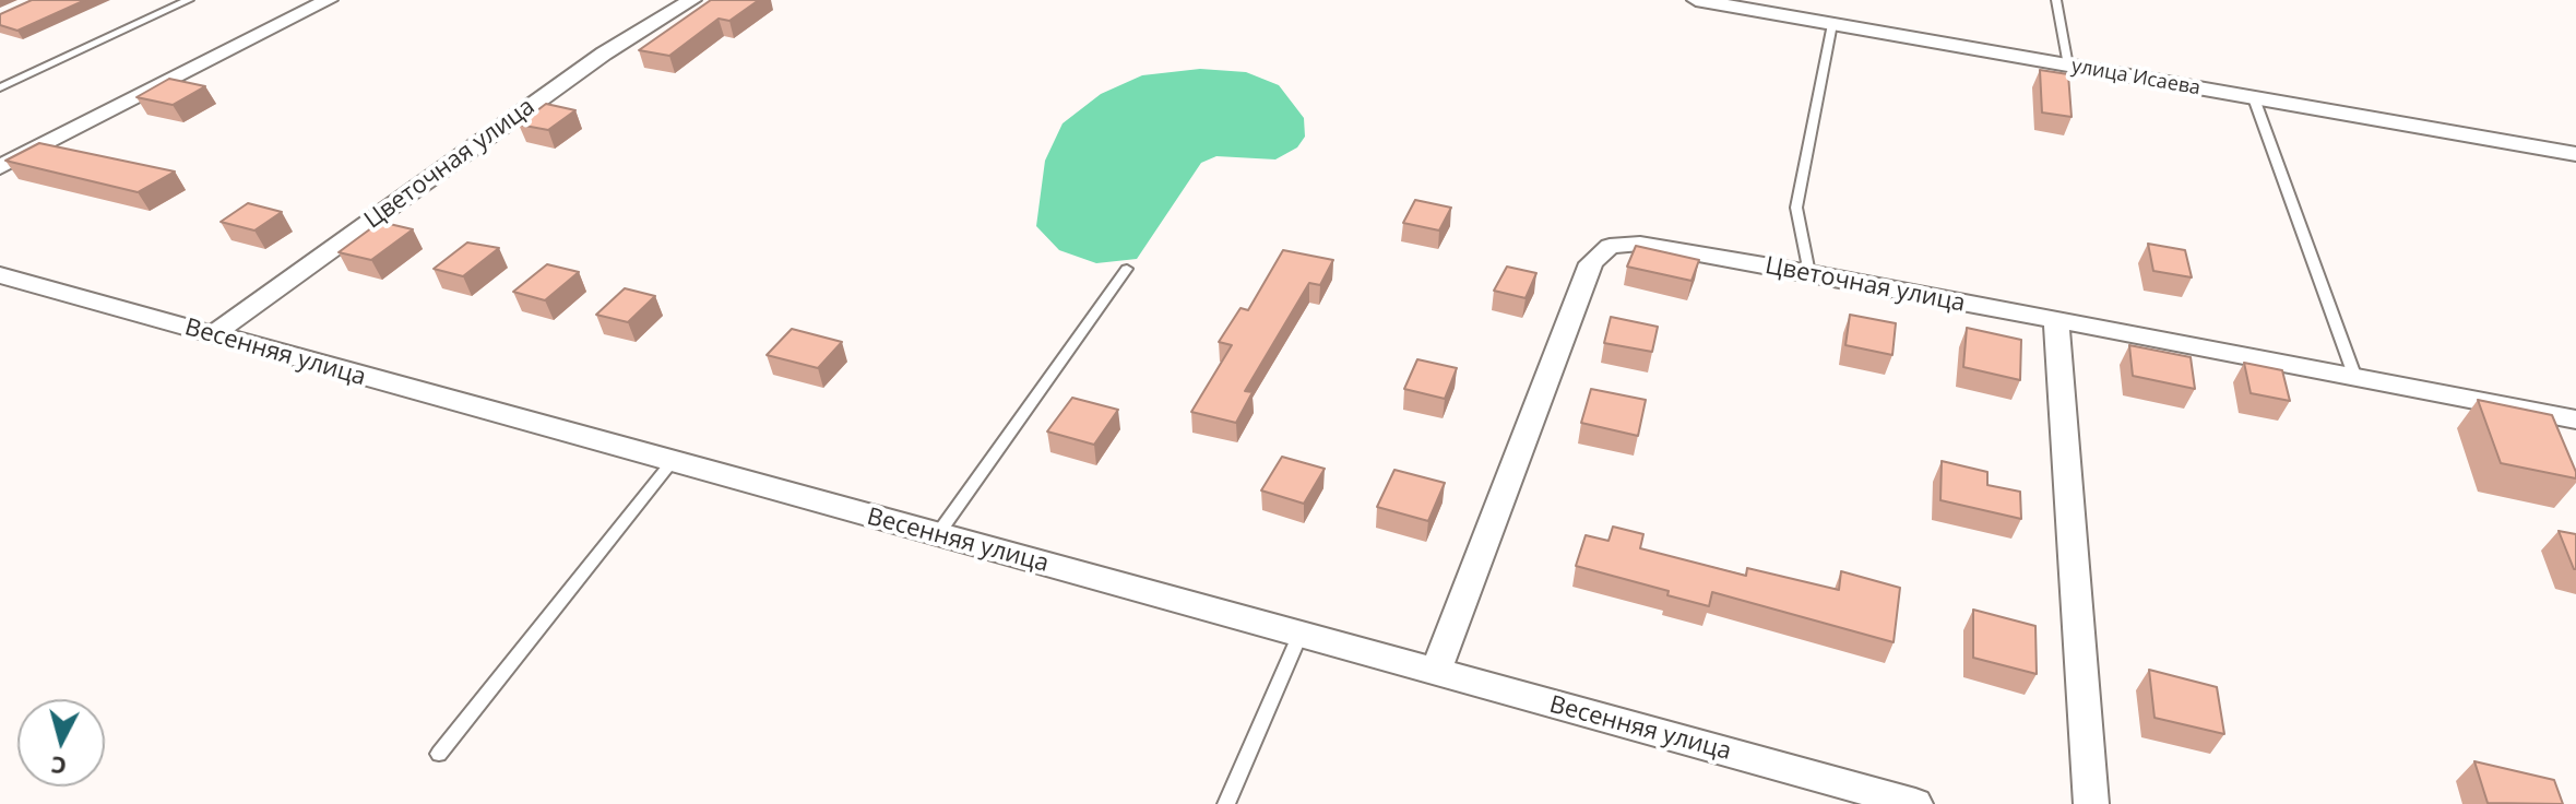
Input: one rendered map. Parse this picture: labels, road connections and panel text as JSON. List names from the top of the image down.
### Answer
{
  "streets": {
    "street": ["улица Исаева", "Цветочная улица", "Весенняя улица"]
  },
  "crossings": [
    ["Цветочная улица", "Весенняя улица"]
  ],
  "north": "bottom"
}
